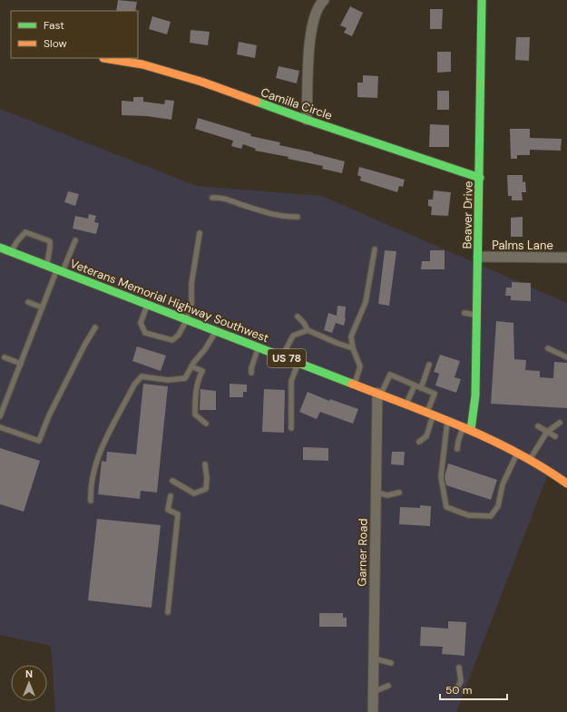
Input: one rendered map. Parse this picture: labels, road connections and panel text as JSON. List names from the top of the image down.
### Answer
{
  "streets": {
    "street": [
      "Camilla Circle",
      "Beaver Drive",
      "Palms Lane",
      "Veterans Memorial Highway Southwest",
      "US 78",
      "Garner Road"
    ]
  },
  "crossings": [
    ["Camilla Circle", "Beaver Drive"],
    ["Beaver Drive", "Palms Lane"],
    ["Beaver Drive", "Veterans Memorial Highway Southwest"],
    ["Veterans Memorial Highway Southwest", "Garner Road"]
  ],
  "legend": ["Fast", "Slow"],
  "scale_bar": "50 m",
  "north": "top"
}
